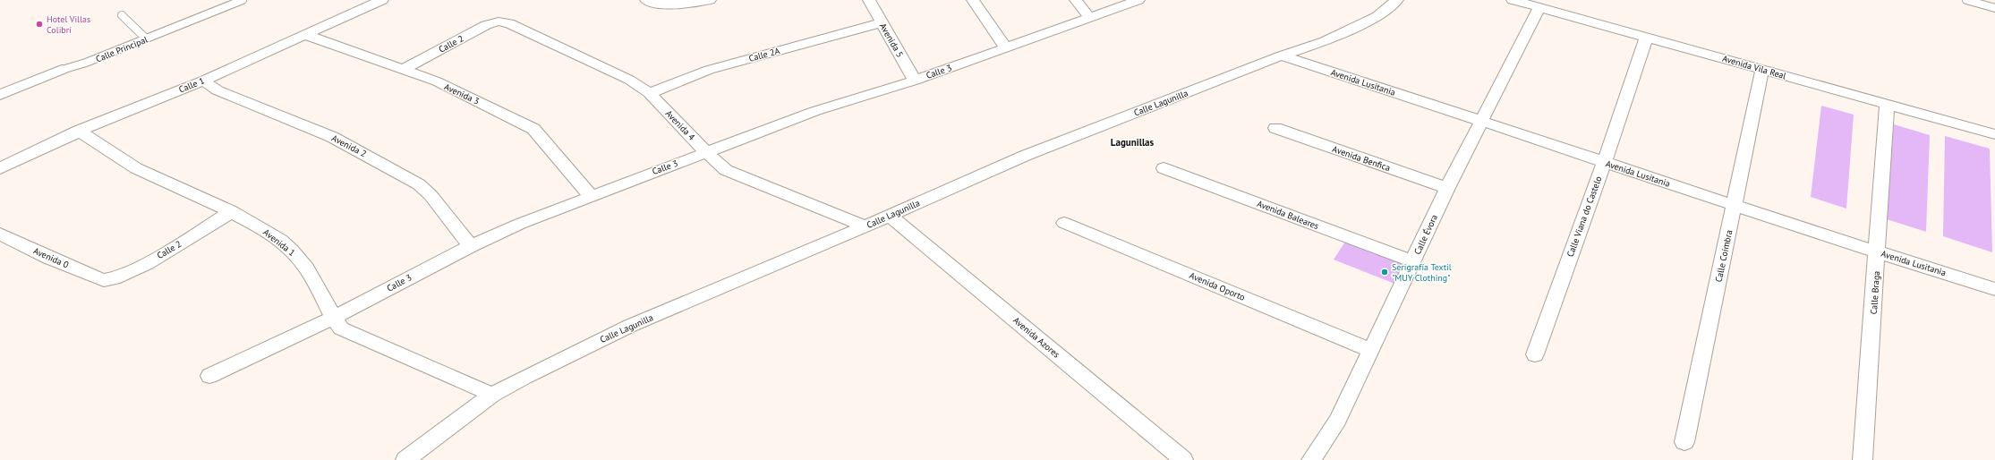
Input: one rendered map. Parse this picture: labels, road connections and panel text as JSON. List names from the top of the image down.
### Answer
{
  "streets": {
    "street": [
      "Avenida 5",
      "Calle 2",
      "Calle Principal",
      "Calle 2A",
      "Avenida Vila Real",
      "Calle 3",
      "Avenida Lusitania",
      "Calle 1",
      "Avenida 3",
      "Calle Lagunilla",
      "Avenida 4",
      "Avenida 2",
      "Avenida Benfica",
      "Avenida Baleares",
      "Calle Viana do Castelo",
      "Calle Évora",
      "Avenida 1",
      "Calle Coímbra",
      "Avenida 0",
      "Avenida Oporto",
      "Calle Braga",
      "Avenida Azores"
    ]
  },
  "crossings": [
    ["Avenida 5", "Calle 2A"],
    ["Avenida 5", "Calle 3"],
    ["Calle 2", "Avenida 3"],
    ["Calle 2", "Avenida 4"],
    ["Calle 2", "Avenida 1"],
    ["Calle 2", "Avenida 0"],
    ["Calle 2A", "Avenida 4"],
    ["Avenida Vila Real", "Calle Viana do Castelo"],
    ["Avenida Vila Real", "Calle Évora"],
    ["Avenida Vila Real", "Calle Coímbra"],
    ["Avenida Vila Real", "Calle Braga"],
    ["Calle 3", "Avenida 3"],
    ["Calle 3", "Avenida 4"],
    ["Calle 3", "Avenida 2"],
    ["Calle 3", "Avenida 1"],
    ["Avenida Lusitania", "Calle Lagunilla"],
    ["Avenida Lusitania", "Calle Viana do Castelo"],
    ["Avenida Lusitania", "Calle Évora"],
    ["Avenida Lusitania", "Calle Coímbra"],
    ["Avenida Lusitania", "Calle Braga"],
    ["Calle 1", "Avenida 3"],
    ["Calle 1", "Avenida 2"],
    ["Calle 1", "Avenida 1"],
    ["Calle Lagunilla", "Avenida 4"],
    ["Calle Lagunilla", "Avenida 1"],
    ["Calle Lagunilla", "Avenida Azores"],
    ["Avenida Benfica", "Calle Évora"],
    ["Avenida Baleares", "Calle Évora"],
    ["Calle Évora", "Avenida Oporto"]
  ],
  "districts": ["Lagunillas"],
  "places": ["Hotel Villas Colibrí", "Serigrafía Textil \"MUY Clothing\""]
}
